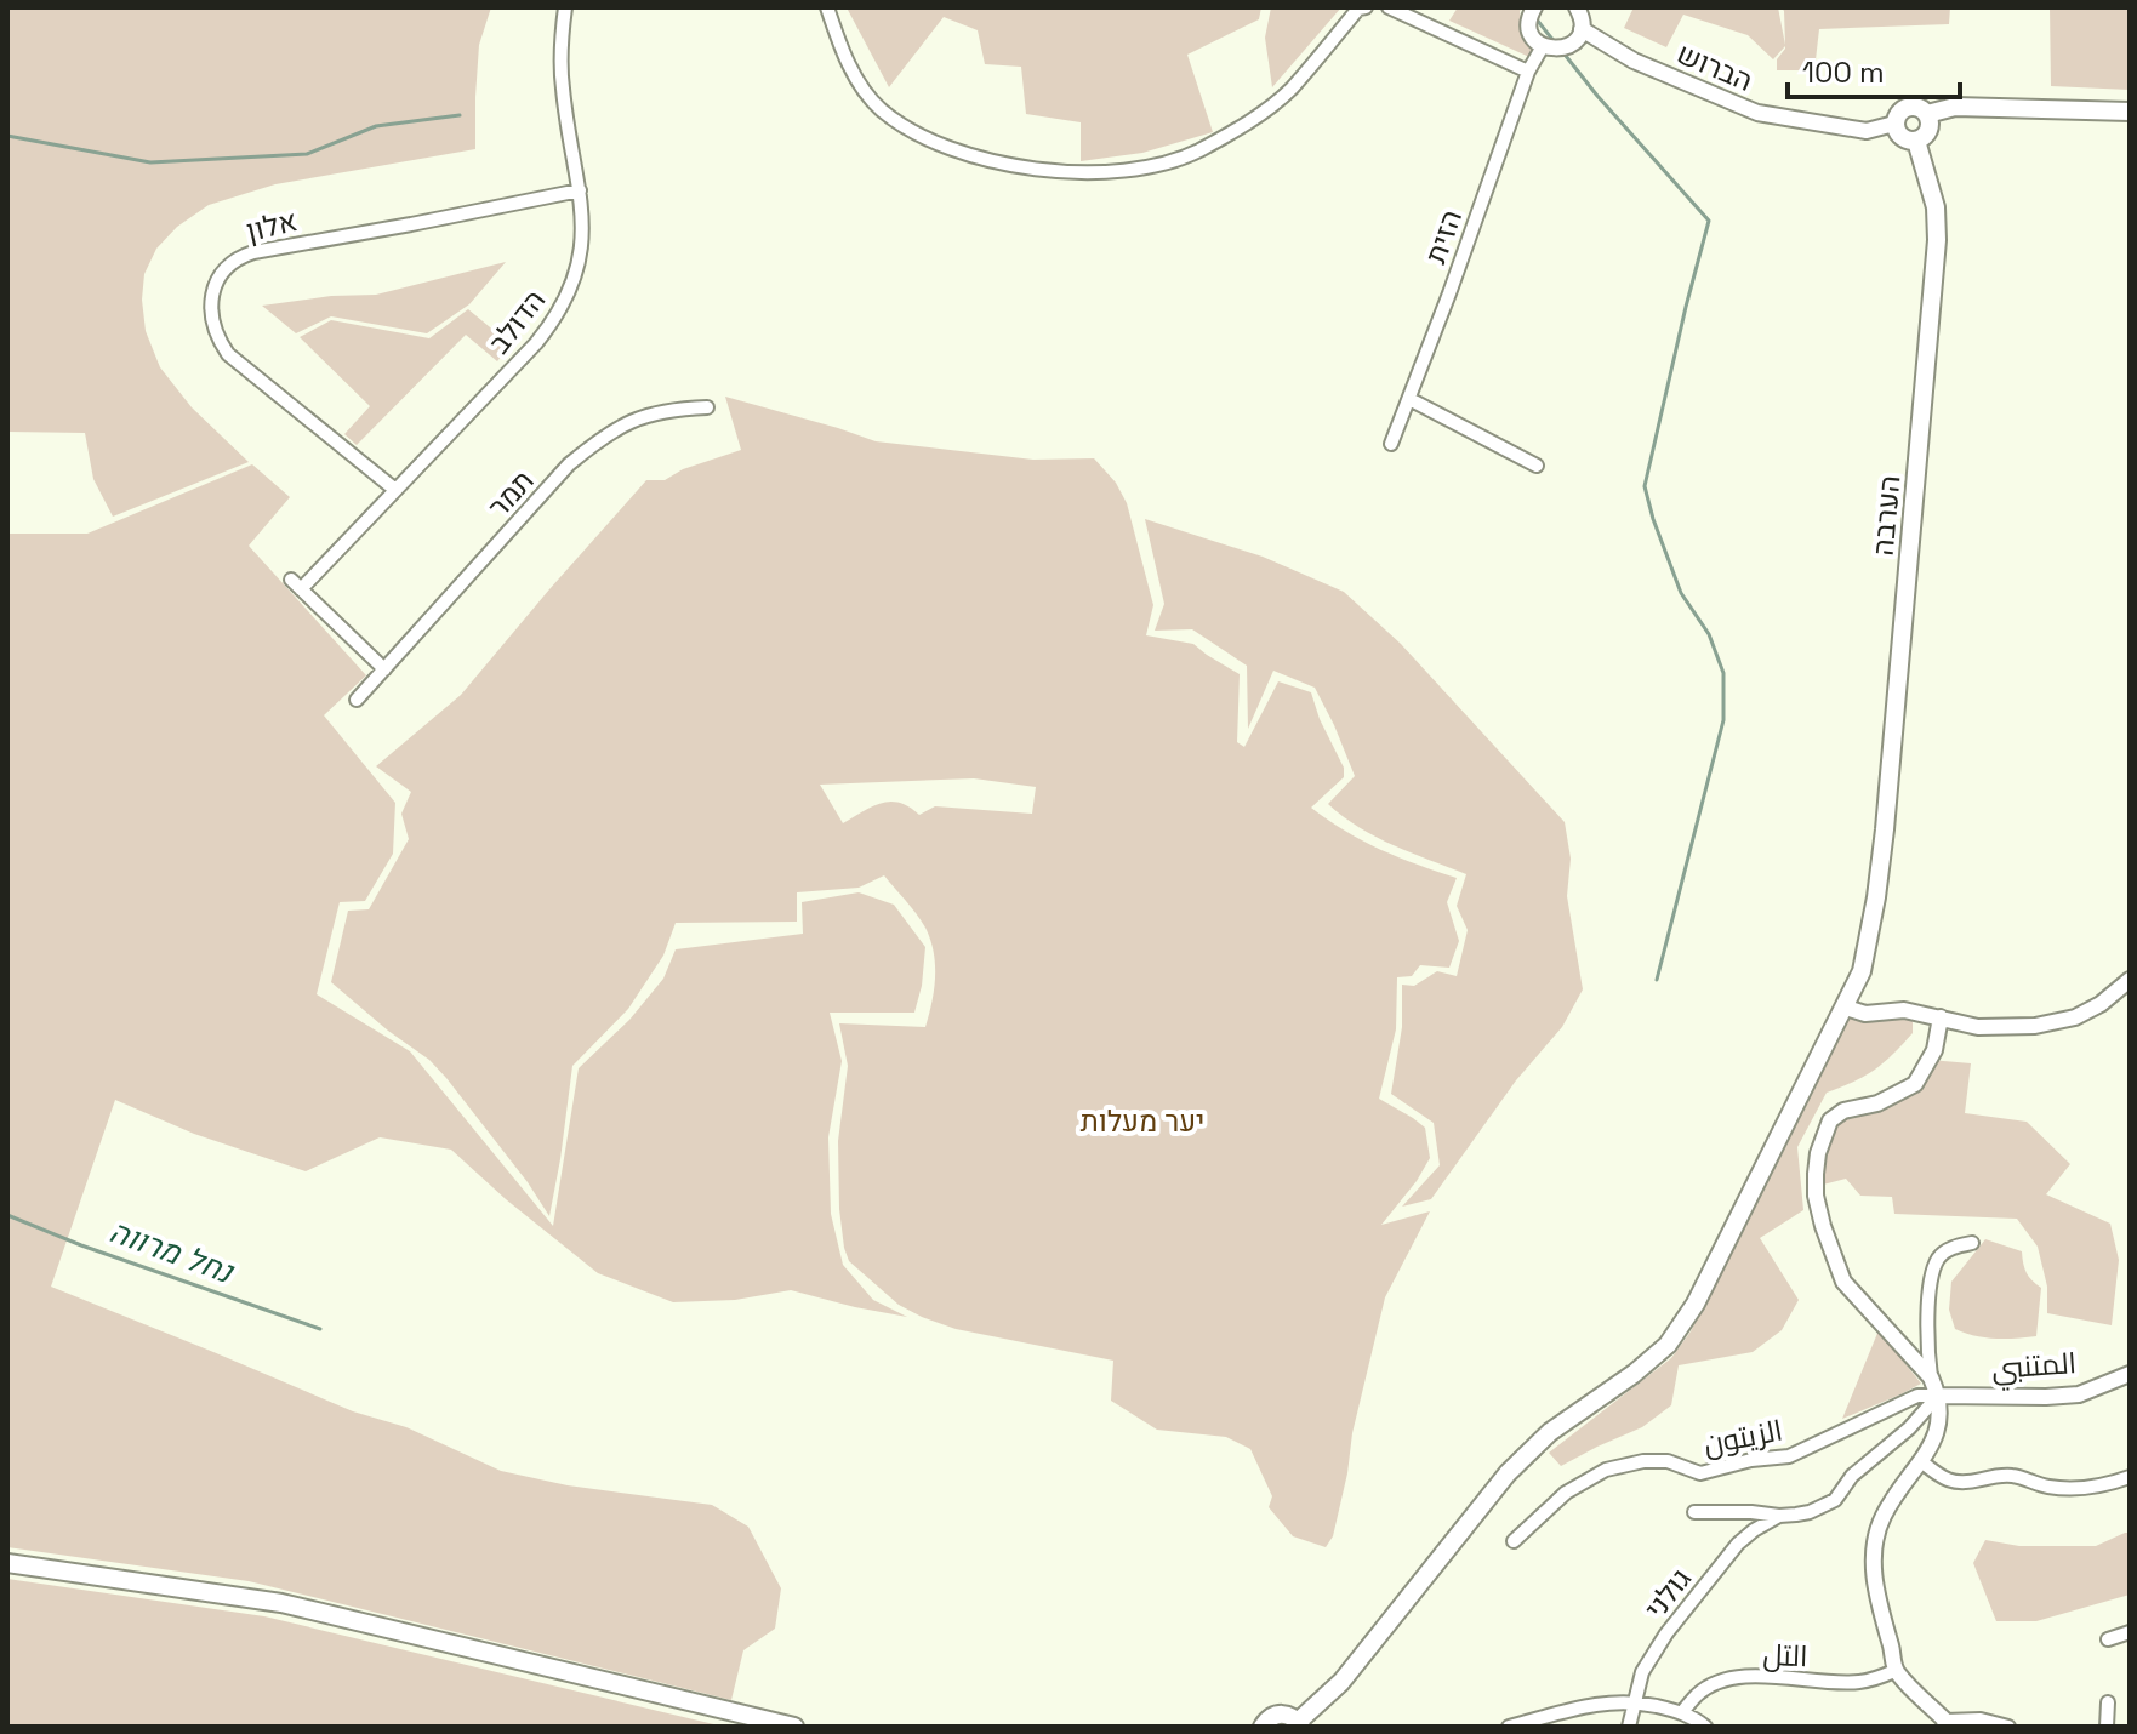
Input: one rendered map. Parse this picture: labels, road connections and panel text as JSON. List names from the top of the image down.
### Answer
{
  "streets": {
    "main road": ["הערבה"],
    "street": [
      "הברוש",
      "אלון",
      "הזית",
      "הדולב",
      "תמר",
      "المتنبي",
      "الزيتون",
      "גולני",
      "التل"
    ]
  },
  "crossings": [
    ["הברוש", "הערבה"],
    ["אלון", "הדולב"],
    ["הדולב", "תמר"],
    ["المتنبي", "الزيتون"]
  ],
  "water": ["נחל מרווה"],
  "parks": ["יער מעלות"],
  "scale_bar": "100 m"
}
